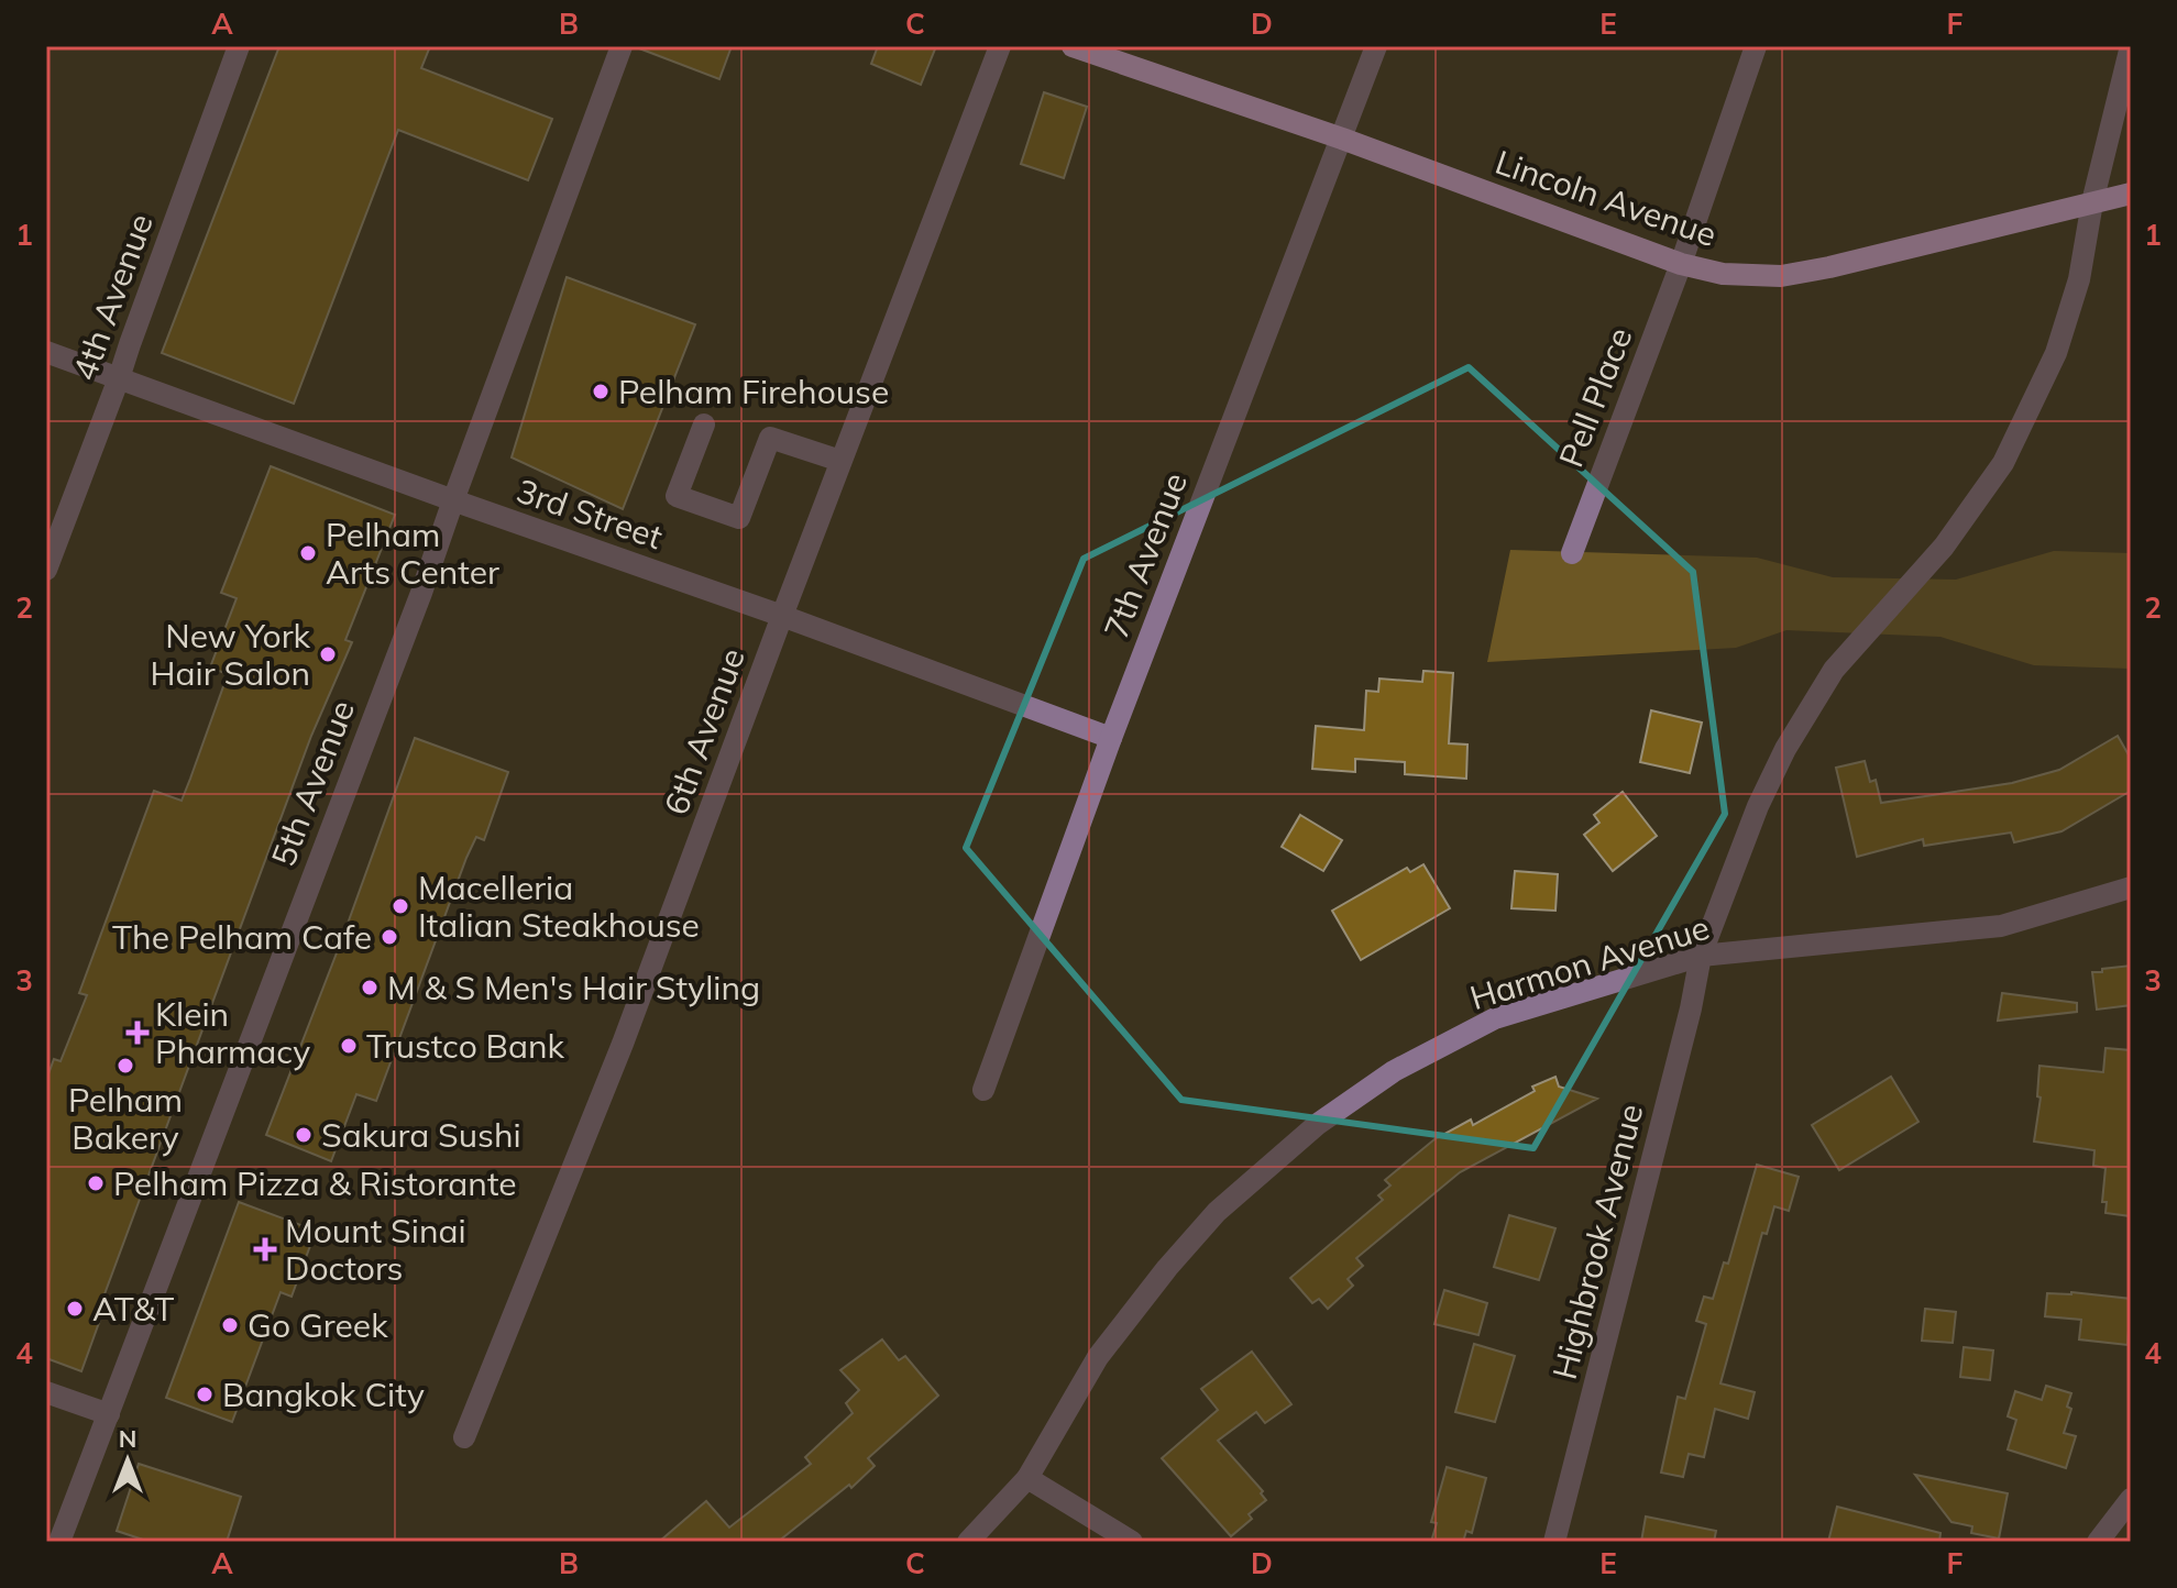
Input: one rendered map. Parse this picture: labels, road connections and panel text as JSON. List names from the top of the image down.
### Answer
{
  "streets": {
    "main road": ["Lincoln Avenue"],
    "street": [
      "4th Avenue",
      "Pell Place",
      "3rd Street",
      "7th Avenue",
      "6th Avenue",
      "5th Avenue",
      "Harmon Avenue",
      "Highbrook Avenue"
    ]
  },
  "crossings": [
    ["Lincoln Avenue", "Pell Place"],
    ["Lincoln Avenue", "7th Avenue"],
    ["Lincoln Avenue", "Highbrook Avenue"],
    ["4th Avenue", "3rd Street"],
    ["3rd Street", "7th Avenue"],
    ["3rd Street", "6th Avenue"],
    ["3rd Street", "5th Avenue"],
    ["Harmon Avenue", "Highbrook Avenue"]
  ],
  "places": {
    "other": [
      "Pelham Firehouse",
      "Pelham Arts Center",
      "New York Hair Salon",
      "Macelleria Italian Steakhouse",
      "The Pelham Cafe",
      "M & S Men's Hair Styling",
      "Trustco Bank",
      "Pelham Bakery",
      "Sakura Sushi",
      "Pelham Pizza & Ristorante",
      "AT&T",
      "Go Greek",
      "Bangkok City"
    ],
    "health": ["Klein Pharmacy", "Mount Sinai Doctors"]
  },
  "north": "top",
  "grid": {
    "columns": [
      "A",
      "B",
      "C",
      "D",
      "E",
      "F"
    ],
    "rows": [
      "1",
      "2",
      "3",
      "4"
    ]
  }
}
